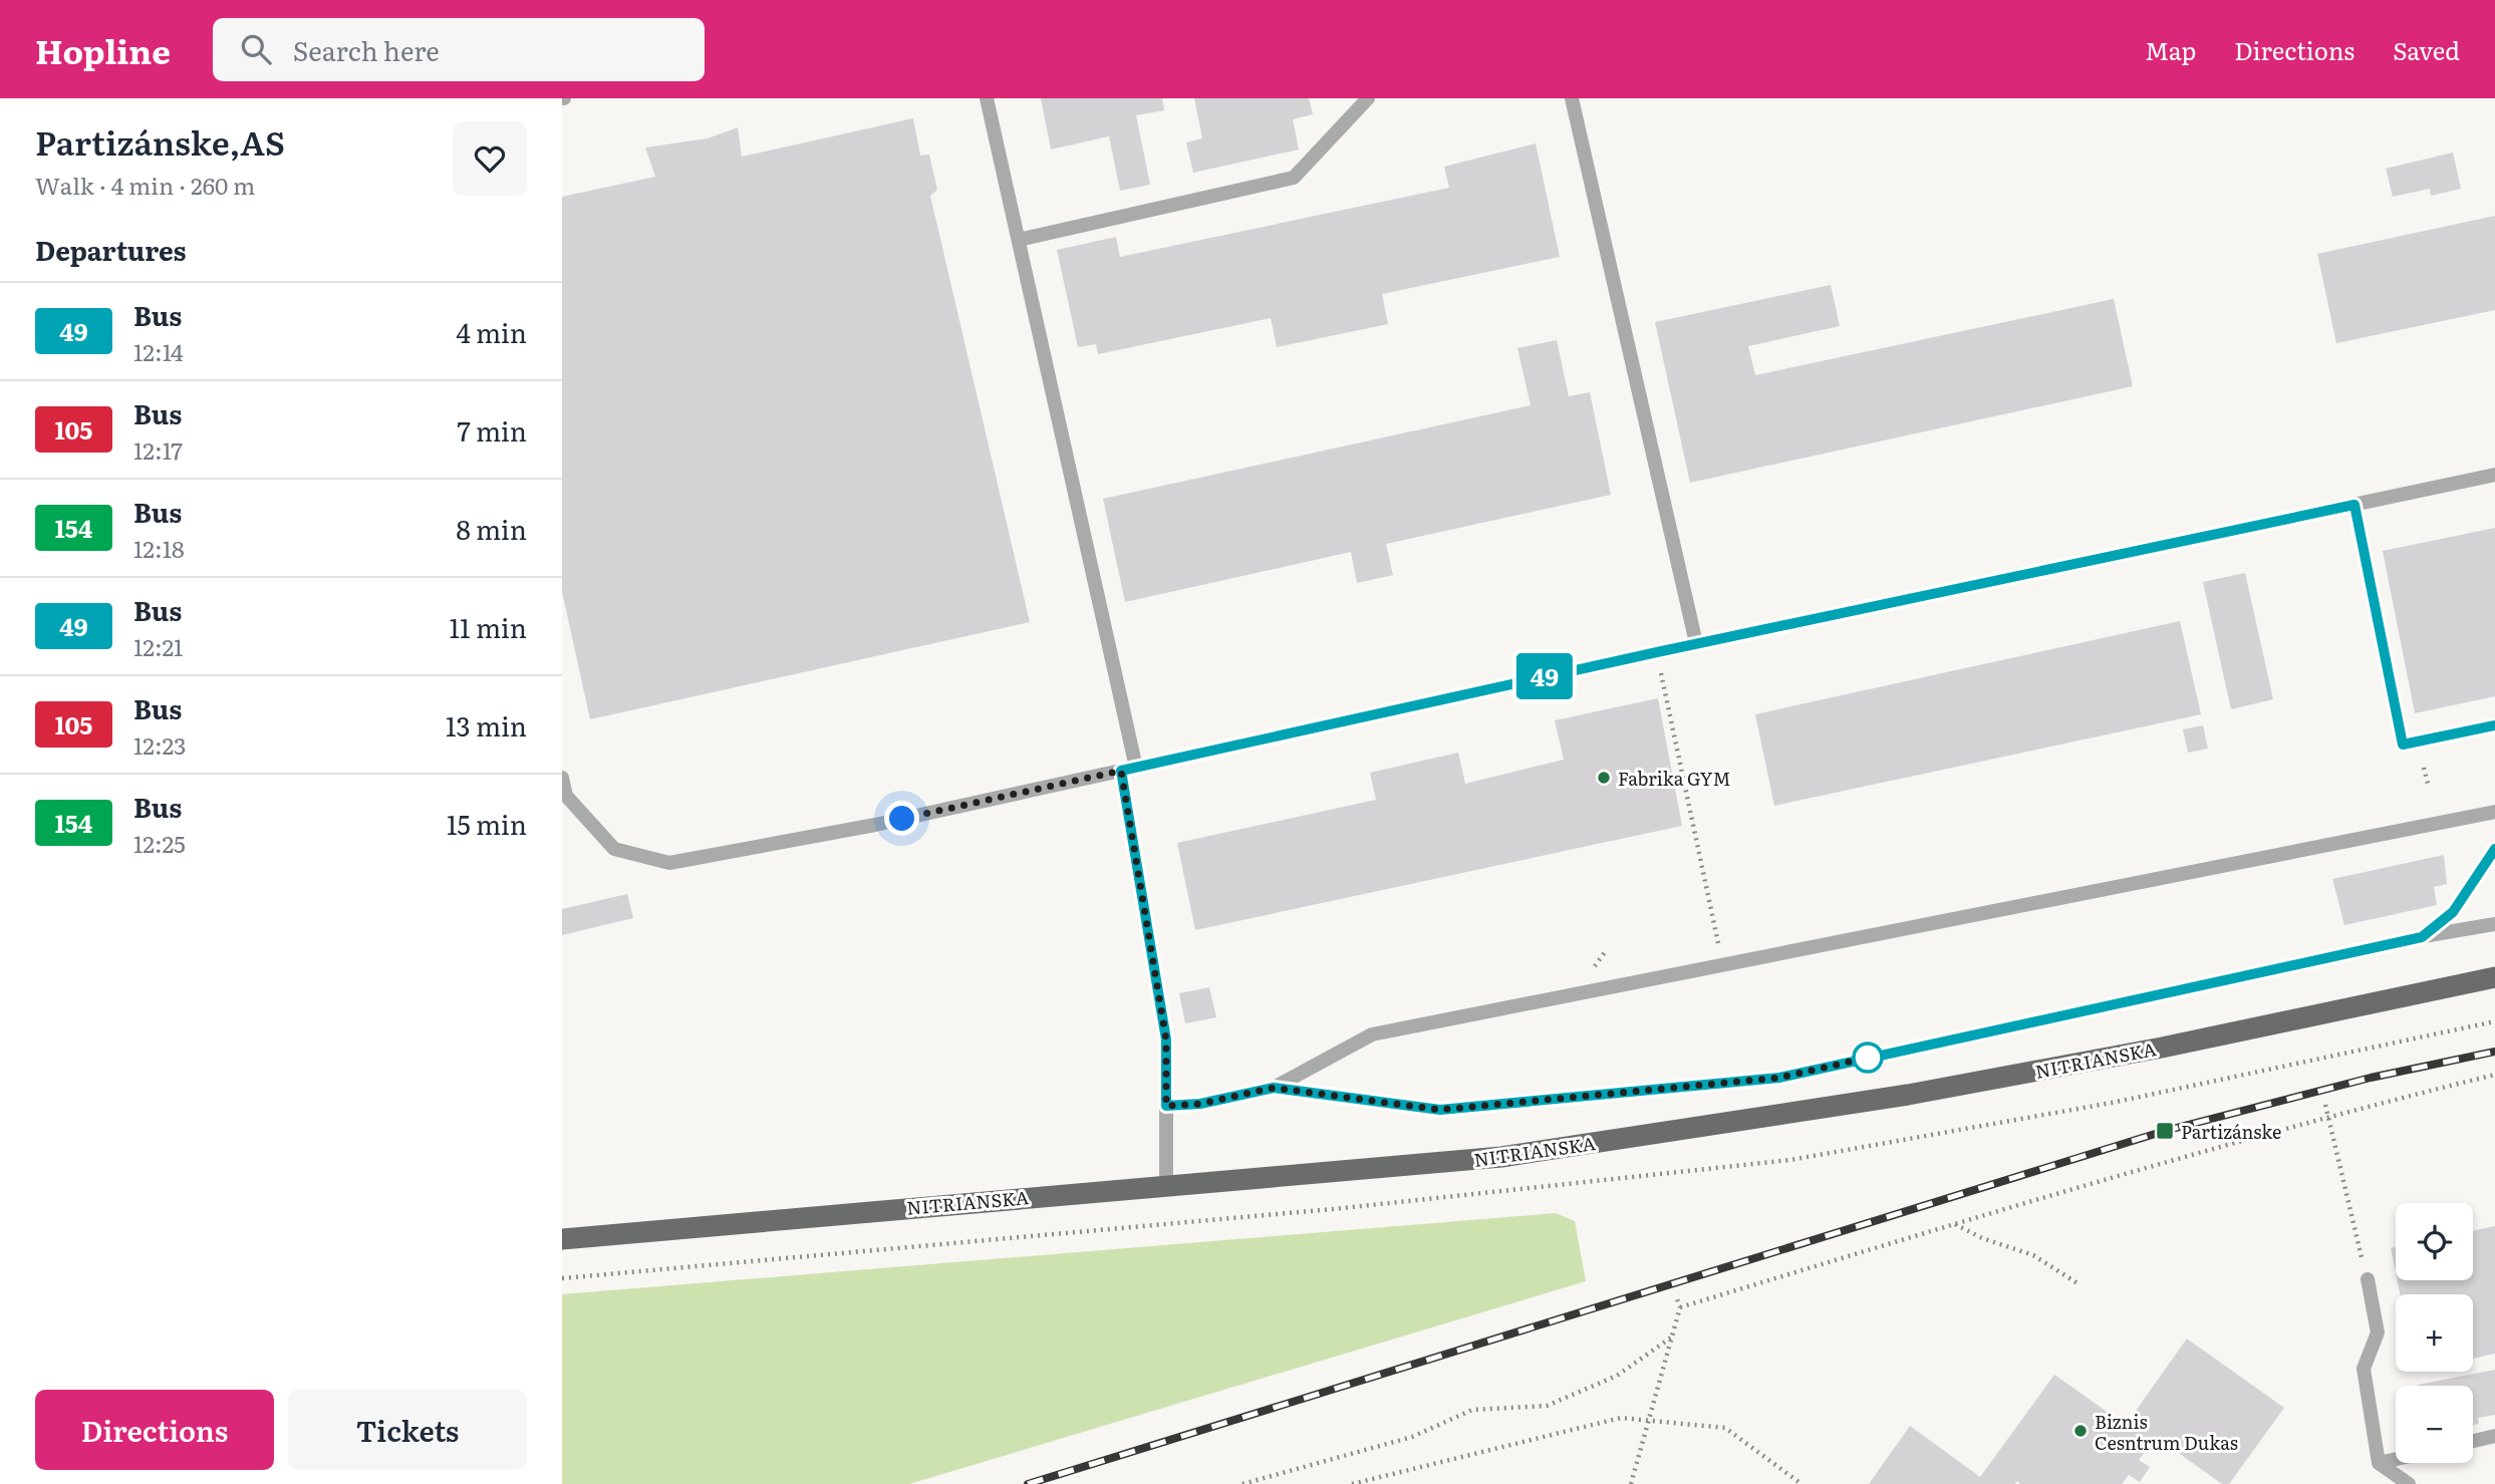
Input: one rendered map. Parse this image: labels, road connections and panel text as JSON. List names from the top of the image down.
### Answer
{
  "streets": {
    "main road": ["NITRIANSKA"]
  },
  "places": {
    "other": ["Fabrika GYM", "Biznis Cesntrum Dukas"],
    "transit": ["Partizánske"]
  },
  "lines": ["bus line 49"],
  "page": {
    "header": "Hopline",
    "search": "Search here",
    "nav": ["Map", "Directions", "Saved"],
    "heading": [
      ["Partizánske,AS", "Walk · 4 min · 260 m"],
      "Departures"
    ],
    "on_map": "49",
    "list": [
      {
        "mark": "49",
        "name": "Bus",
        "note": "12:14",
        "value": "4 min"
      },
      {
        "mark": "105",
        "name": "Bus",
        "note": "12:17",
        "value": "7 min"
      },
      {
        "mark": "154",
        "name": "Bus",
        "note": "12:18",
        "value": "8 min"
      },
      {
        "mark": "49",
        "name": "Bus",
        "note": "12:21",
        "value": "11 min"
      },
      {
        "mark": "105",
        "name": "Bus",
        "note": "12:23",
        "value": "13 min"
      },
      {
        "mark": "154",
        "name": "Bus",
        "note": "12:25",
        "value": "15 min"
      }
    ],
    "map_buttons": ["+", "−"],
    "buttons": ["Directions", "Tickets"]
  }
}
